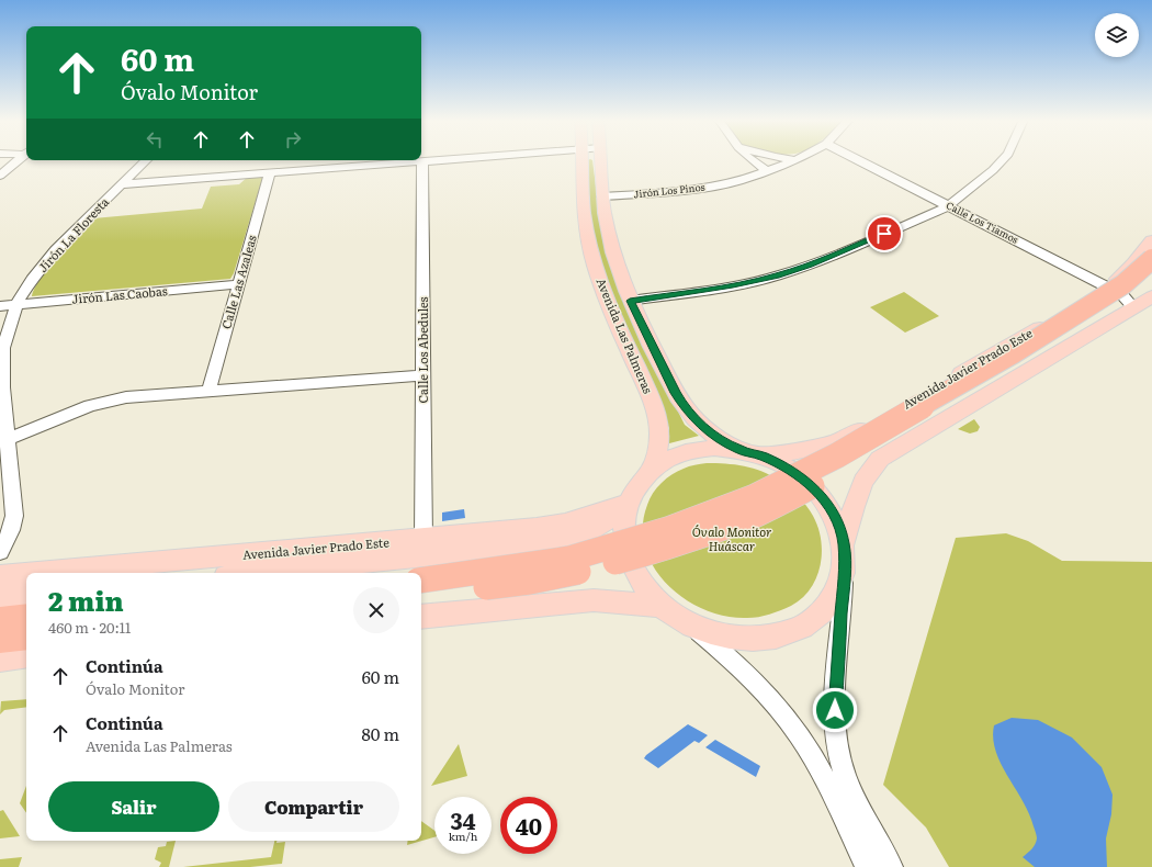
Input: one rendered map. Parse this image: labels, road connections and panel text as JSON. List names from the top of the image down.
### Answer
{
  "streets": {
    "main road": ["Avenida Las Palmeras", "Avenida Javier Prado Este"],
    "street": [
      "Jirón Los Pinos",
      "Calle Los Tiamos",
      "Jirón La Floresta",
      "Calle Las Azaleas",
      "Jirón Las Caobas",
      "Calle Los Abedules"
    ]
  },
  "crossings": [
    ["Jirón Los Pinos", "Avenida Las Palmeras"],
    ["Calle Los Tiamos", "Avenida Javier Prado Este"],
    ["Jirón La Floresta", "Jirón Las Caobas"],
    ["Calle Las Azaleas", "Jirón Las Caobas"],
    ["Calle Los Abedules", "Avenida Javier Prado Este"]
  ],
  "parks": ["Óvalo Monitor Huáscar"],
  "page": {
    "turn": ["60 m", "Óvalo Monitor"],
    "heading": ["2 min", "460 m · 20:11"],
    "list": [
      {
        "name": "Continúa",
        "note": "Óvalo Monitor",
        "value": "60 m"
      },
      {
        "name": "Continúa",
        "note": "Avenida Las Palmeras",
        "value": "80 m"
      }
    ],
    "buttons": ["Salir", "Compartir"],
    "speed": "34 km/h",
    "limit": "40"
  }
}
